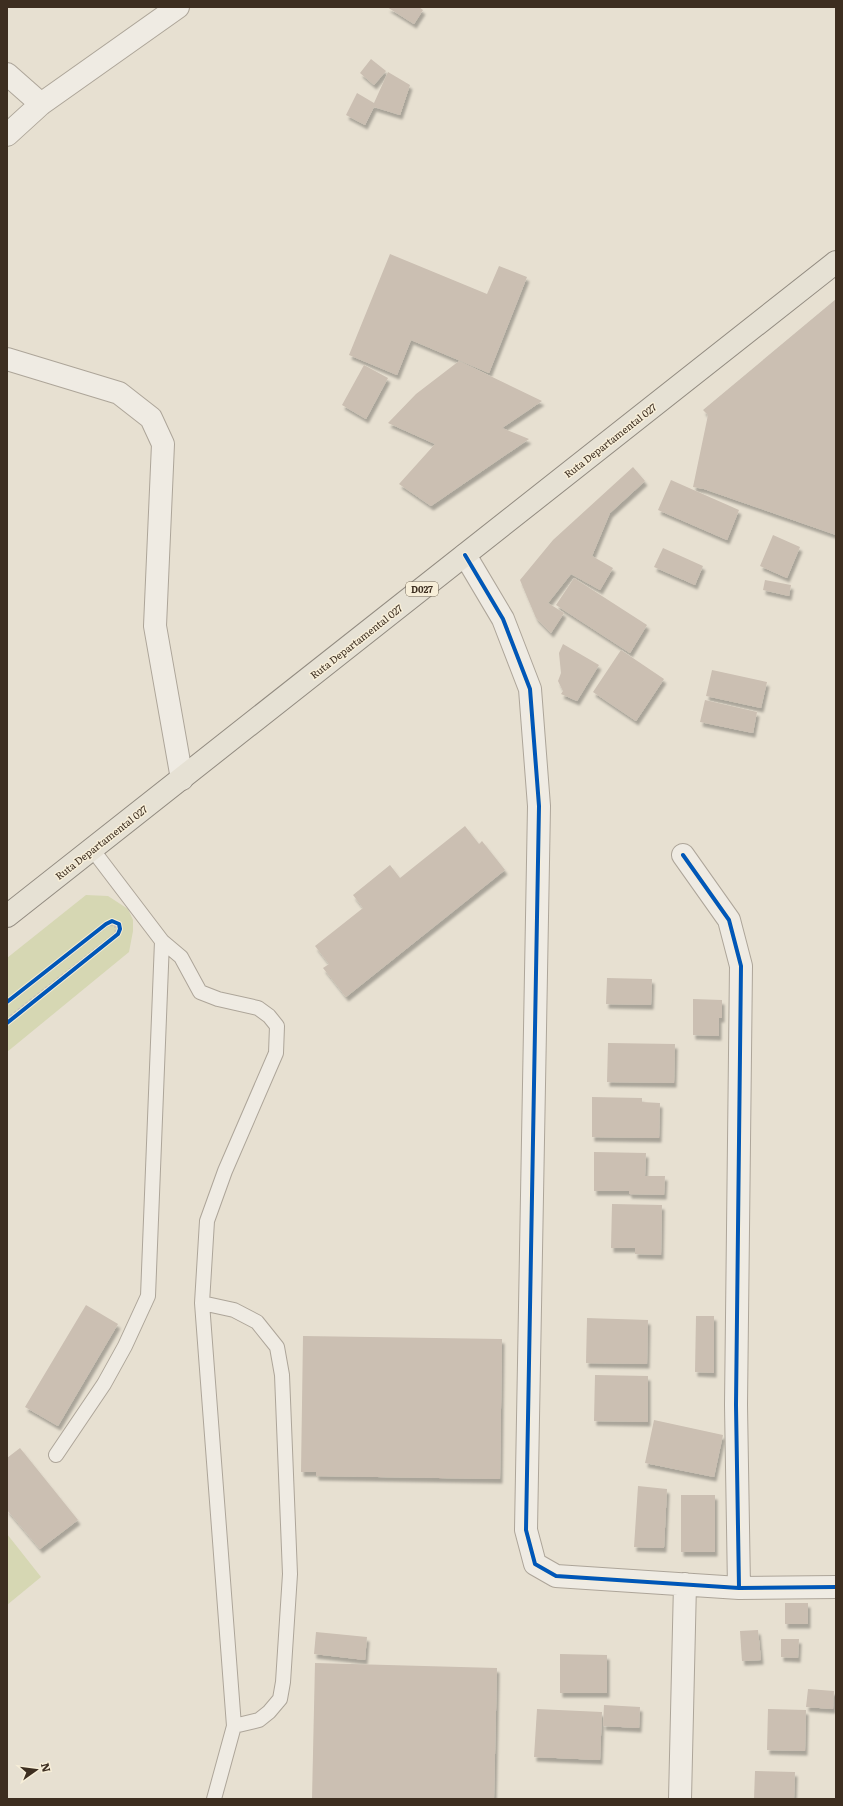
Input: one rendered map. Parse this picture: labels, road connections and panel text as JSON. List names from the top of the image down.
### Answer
{
  "streets": {
    "main road": ["Ruta Departamental 027", "D027"]
  },
  "north": "right"
}
